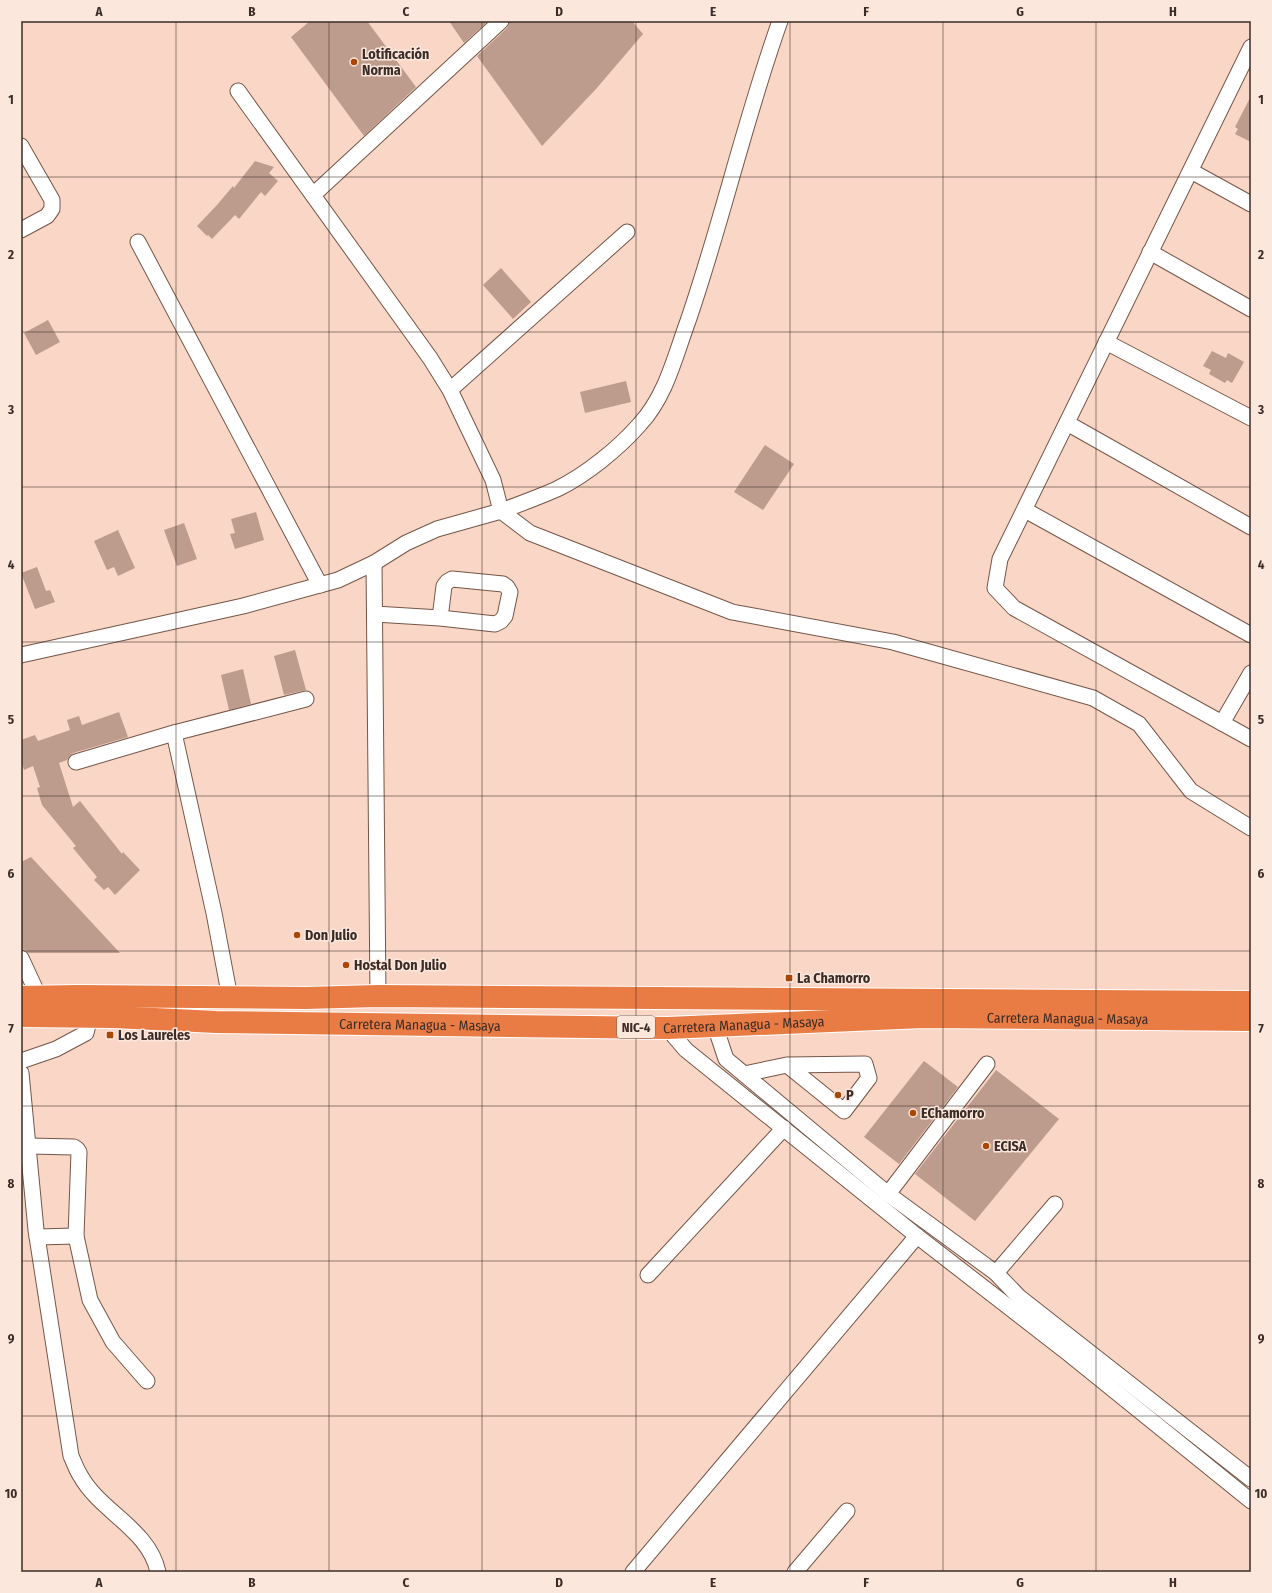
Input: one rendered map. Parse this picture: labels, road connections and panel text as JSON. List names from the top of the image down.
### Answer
{
  "streets": {
    "highway": ["Carretera Managua - Masaya", "NIC-4"]
  },
  "places": {
    "other": [
      "Lotificación Norma",
      "Don Julio",
      "Hostal Don Julio",
      "P",
      "EChamorro",
      "ECISA"
    ],
    "transit": ["La Chamorro", "Los Laureles"]
  },
  "grid": {
    "columns": [
      "A",
      "B",
      "C",
      "D",
      "E",
      "F",
      "G",
      "H"
    ],
    "rows": [
      "1",
      "2",
      "3",
      "4",
      "5",
      "6",
      "7",
      "8",
      "9",
      "10"
    ]
  }
}
